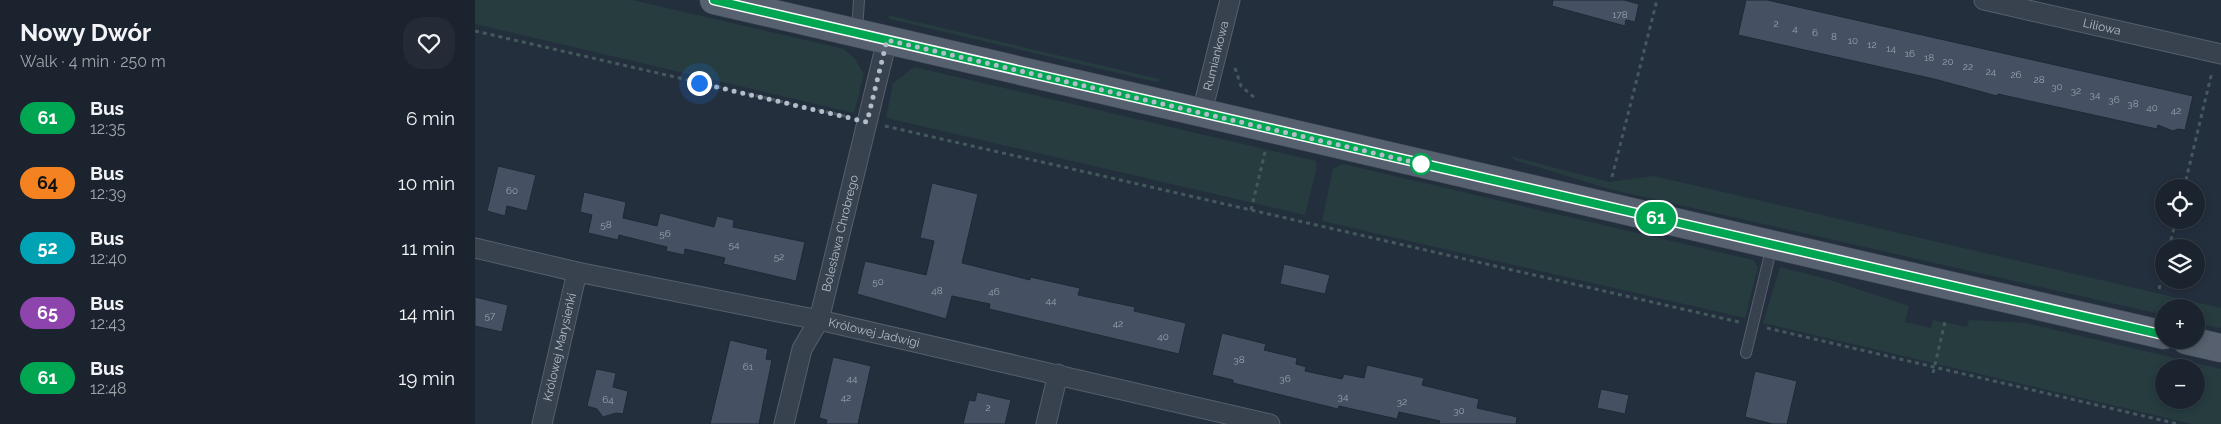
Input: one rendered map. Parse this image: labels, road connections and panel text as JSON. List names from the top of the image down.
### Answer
{
  "streets": {
    "street": [
      "Liliowa",
      "Rumiankowa",
      "Bolesława Chrobrego",
      "Królowej Jadwigi",
      "Królowej Marysieńki"
    ]
  },
  "crossings": [
    ["Bolesława Chrobrego", "Królowej Jadwigi"],
    ["Królowej Jadwigi", "Królowej Marysieńki"]
  ],
  "lines": ["bus line 61"],
  "house_numbers": [
    "178",
    "2",
    "4",
    "6",
    "8",
    "10",
    "12",
    "14",
    "16",
    "18",
    "20",
    "22",
    "24",
    "26",
    "28",
    "30",
    "32",
    "34",
    "36",
    "38",
    "40",
    "42",
    "60",
    "58",
    "56",
    "54",
    "52",
    "50",
    "48",
    "46",
    "44",
    "57",
    "42",
    "40",
    "38",
    "61",
    "44",
    "36",
    "34",
    "42",
    "64",
    "32",
    "2",
    "30"
  ],
  "page": {
    "heading": ["Nowy Dwór", "Walk · 4 min · 250 m"],
    "on_map": "61",
    "list": [
      {
        "mark": "61",
        "name": "Bus",
        "note": "12:35",
        "value": "6 min"
      },
      {
        "mark": "64",
        "name": "Bus",
        "note": "12:39",
        "value": "10 min"
      },
      {
        "mark": "52",
        "name": "Bus",
        "note": "12:40",
        "value": "11 min"
      },
      {
        "mark": "65",
        "name": "Bus",
        "note": "12:43",
        "value": "14 min"
      },
      {
        "mark": "61",
        "name": "Bus",
        "note": "12:48",
        "value": "19 min"
      }
    ],
    "map_buttons": ["+", "−"]
  }
}
